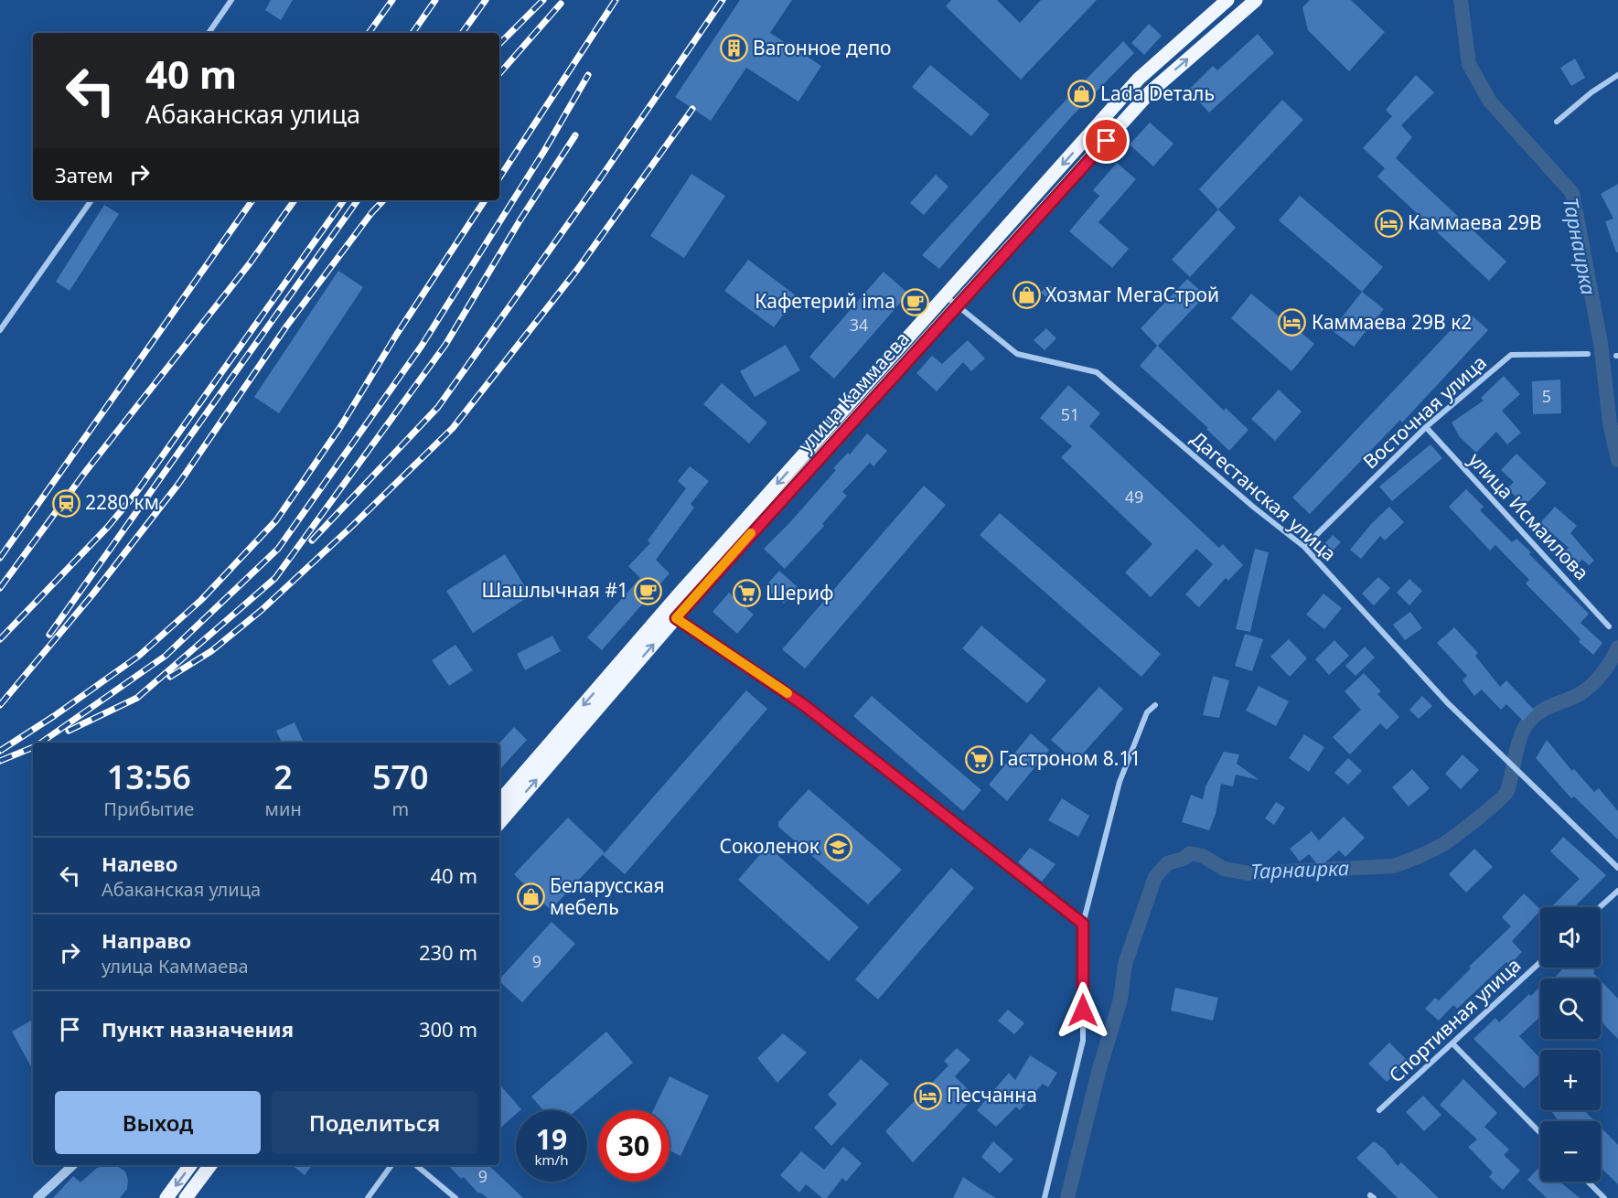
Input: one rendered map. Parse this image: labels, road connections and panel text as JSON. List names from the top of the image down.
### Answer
{
  "streets": {
    "main road": ["улица Каммаева"],
    "street": [
      "Восточная улица",
      "Дагестанская улица",
      "улица Исмаилова",
      "Спортивная улица"
    ]
  },
  "crossings": [
    ["улица Каммаева", "Дагестанская улица"],
    ["Восточная улица", "Дагестанская улица"],
    ["Восточная улица", "улица Исмаилова"]
  ],
  "water": ["Тарнаирка"],
  "places": {
    "building": ["Вагонное депо"],
    "shop": ["Lada Dеталь", "Хозмаг МегаСтрой", "Беларусская мебель"],
    "hotel": ["Каммаева 29В", "Каммаева 29В к2", "Песчанна"],
    "cafe": ["Кафетерий ima", "Шашлычная #1"],
    "station": ["2280 км"],
    "supermarket": ["Шериф", "Гастроном 8.11"],
    "school or university": ["Соколенок"]
  },
  "house_numbers": [
    "34",
    "5",
    "51",
    "49",
    "9",
    "9"
  ],
  "page": {
    "turn": ["40 m", "Абаканская улица"],
    "then": "Затем",
    "eta": [
      "13:56",
      "Прибытие",
      "2",
      "мин",
      "570",
      "m"
    ],
    "list": [
      {
        "name": "Налево",
        "note": "Абаканская улица",
        "value": "40 m"
      },
      {
        "name": "Направо",
        "note": "улица Каммаева",
        "value": "230 m"
      },
      {
        "name": "Пункт назначения",
        "value": "300 m"
      }
    ],
    "map_buttons": ["+", "−"],
    "buttons": ["Выход", "Поделиться"],
    "speed": "19 km/h",
    "limit": "30"
  }
}
